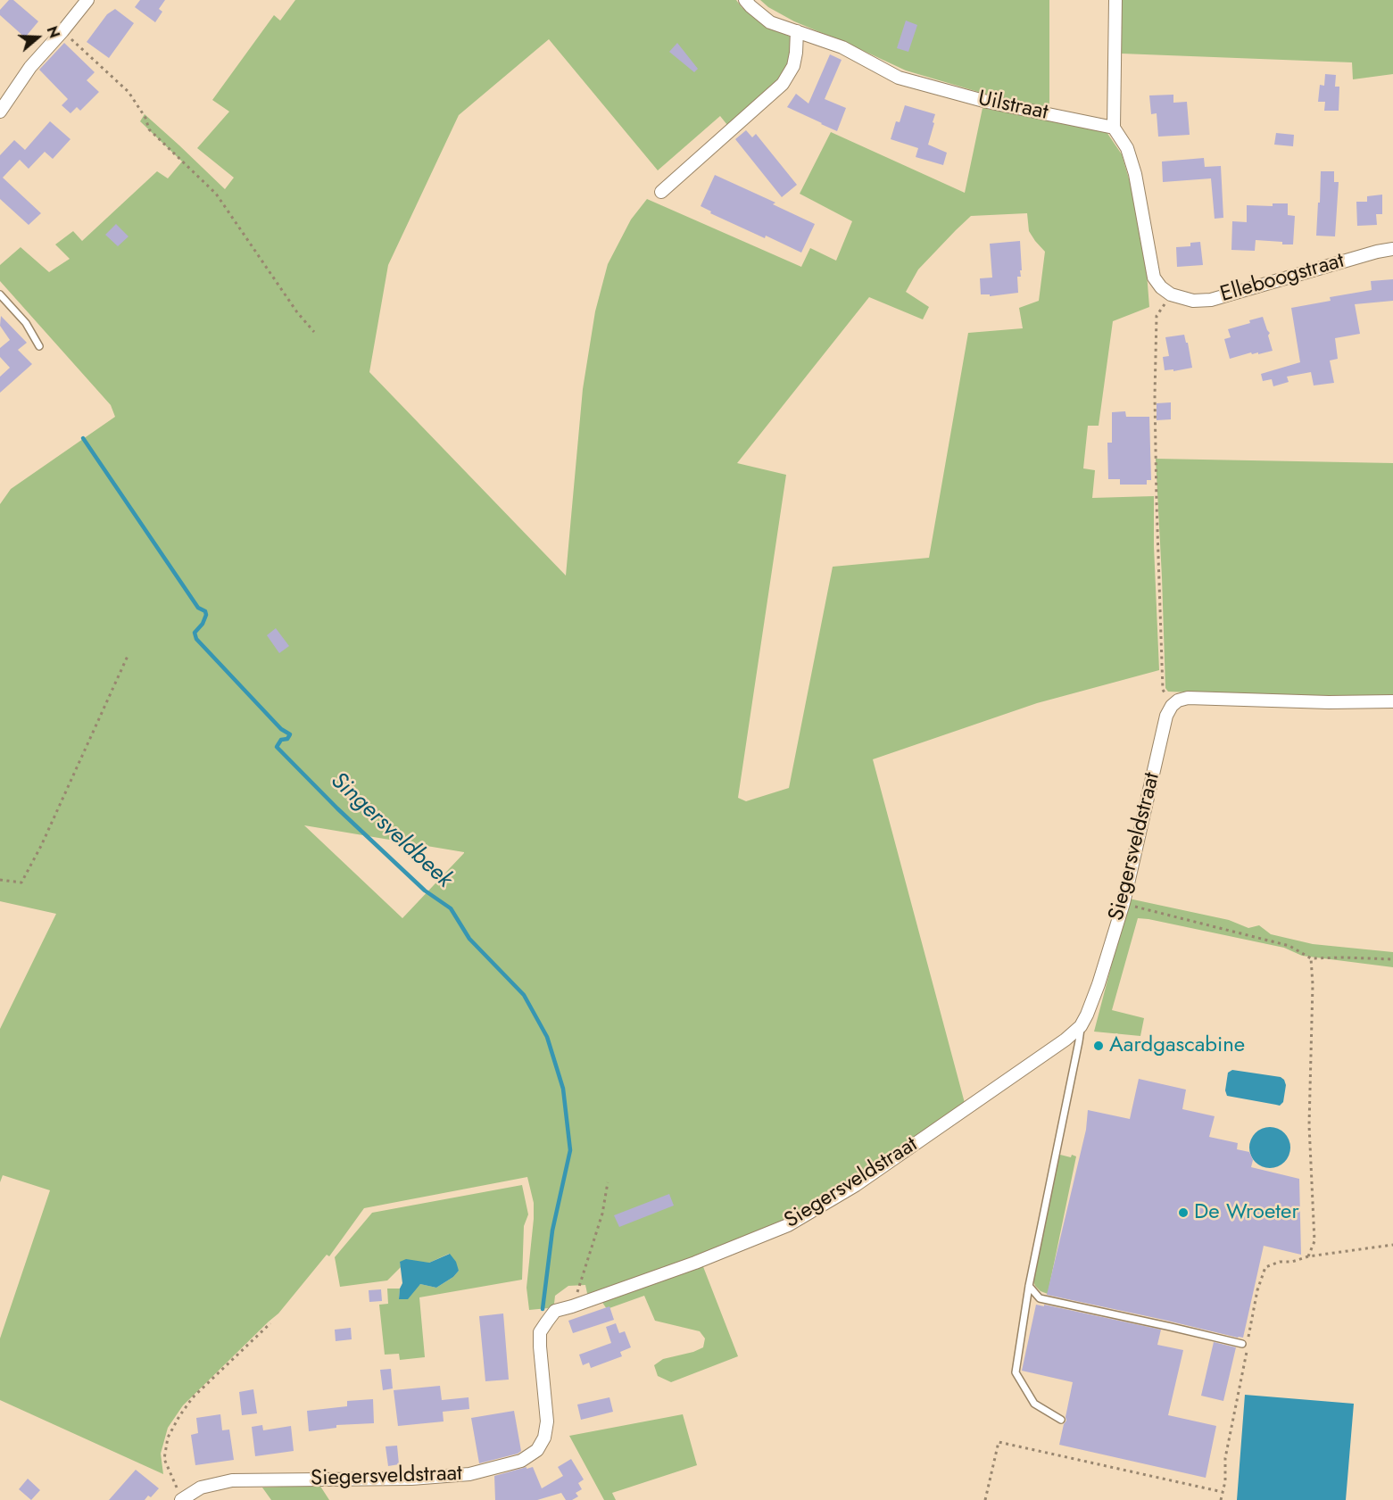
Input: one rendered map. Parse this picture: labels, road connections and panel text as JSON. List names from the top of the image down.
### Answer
{
  "streets": {
    "street": ["Uilstraat", "Elleboogstraat", "Siegersveldstraat"]
  },
  "water": ["Singersveldbeek"],
  "places": ["Aardgascabine", "De Wroeter"],
  "north": "right"
}
